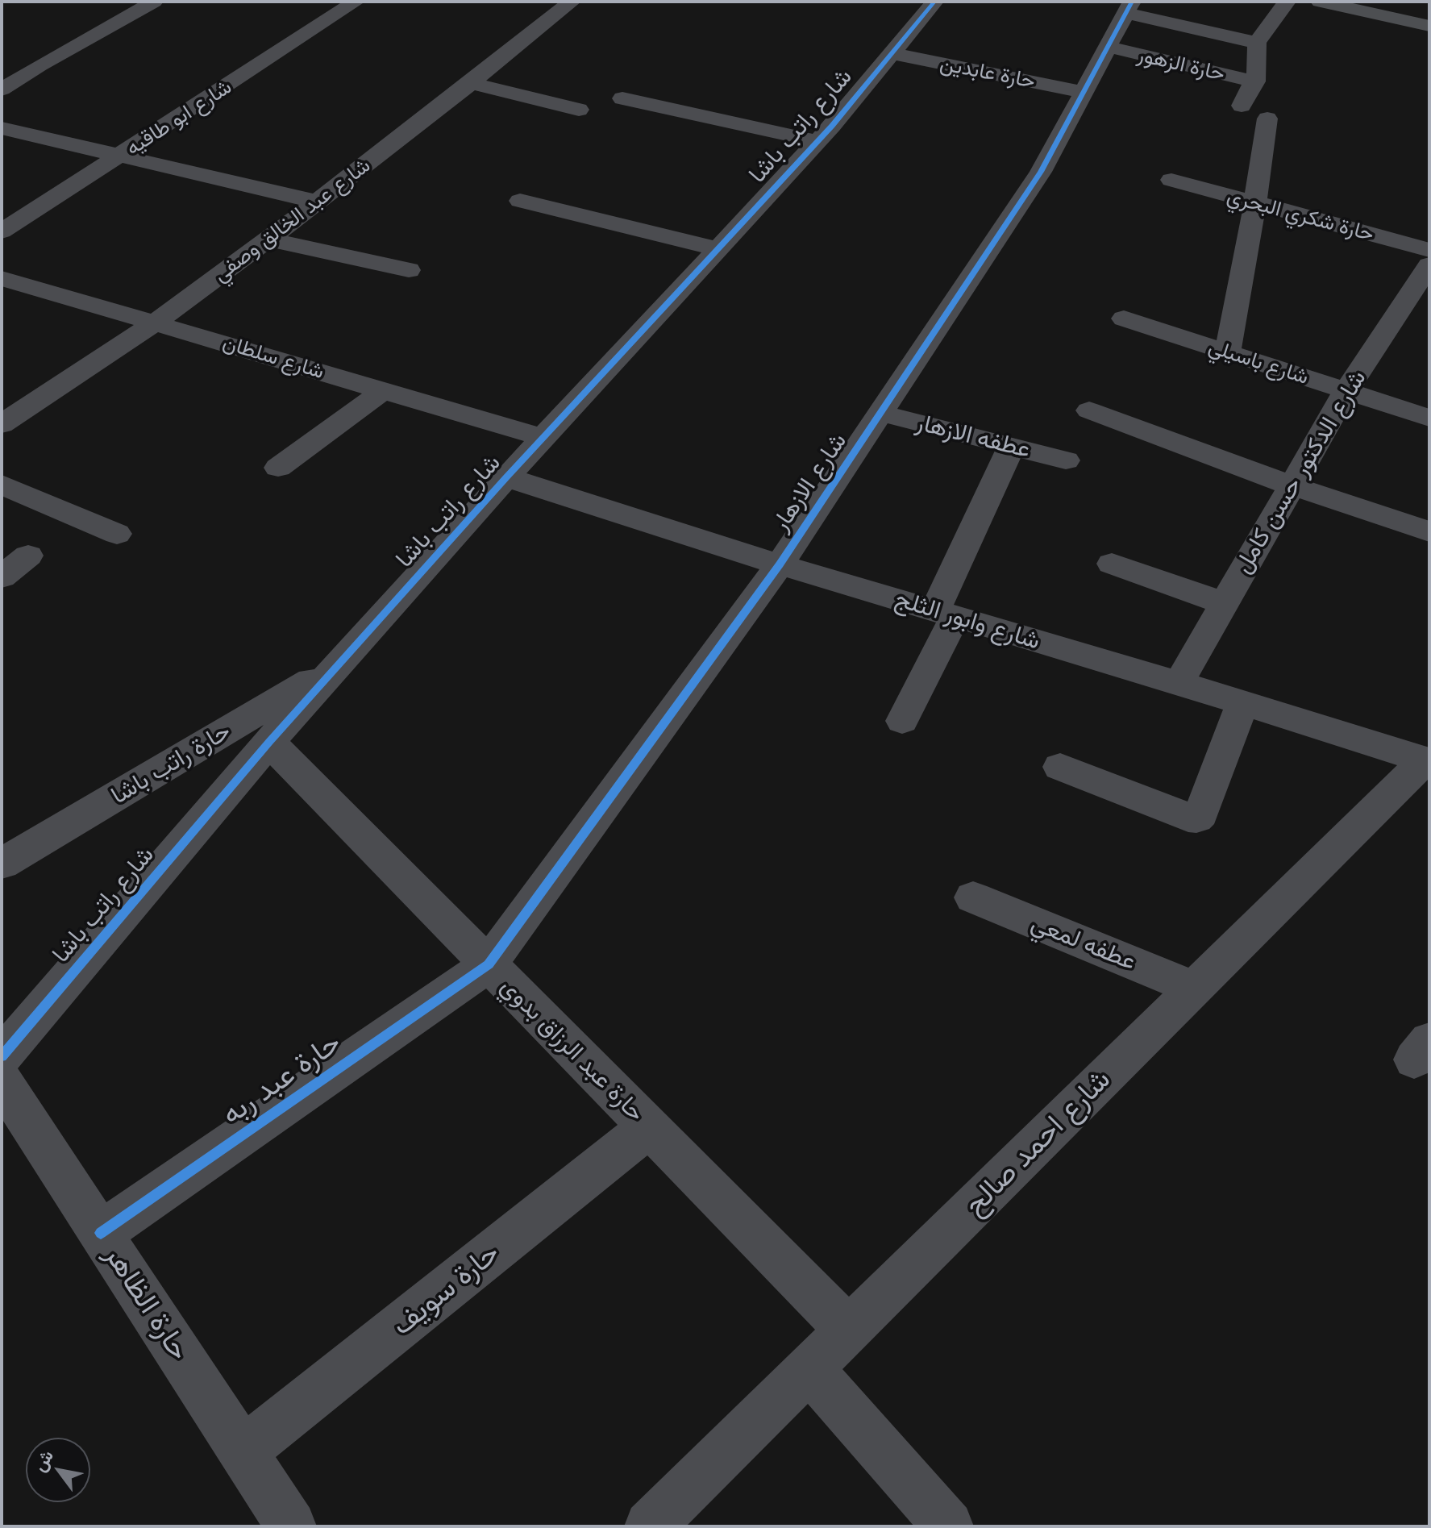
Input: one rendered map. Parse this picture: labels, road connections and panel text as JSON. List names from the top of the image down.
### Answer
{
  "streets": {
    "street": [
      "حارة الزهور",
      "حارة عابدين",
      "شارع ابو طاقيه",
      "شارع راتب باشا",
      "حارة شكري البحري",
      "شارع عبد الخالق وصفي",
      "شارع سلطان",
      "شارع باسيلي",
      "عطفه الازهار",
      "شارع الدكتور حسن كامل",
      "شارع الازهار",
      "شارع وابور الثلج",
      "حارة راتب باشا",
      "عطفه لمعي",
      "حارة عبد الرزاق بدوي",
      "حارة عبد ربه",
      "شارع احمد صالح",
      "حارة سويف",
      "حارة الظاهر"
    ]
  },
  "crossings": [
    ["حارة الزهور", "شارع الازهار"],
    ["حارة عابدين", "شارع راتب باشا"],
    ["حارة عابدين", "شارع الازهار"],
    ["شارع راتب باشا", "شارع سلطان"],
    ["شارع راتب باشا", "شارع وابور الثلج"],
    ["شارع راتب باشا", "حارة راتب باشا"],
    ["شارع راتب باشا", "حارة عبد الرزاق بدوي"],
    ["شارع عبد الخالق وصفي", "شارع سلطان"],
    ["شارع باسيلي", "شارع الدكتور حسن كامل"],
    ["عطفه الازهار", "شارع الازهار"],
    ["شارع الدكتور حسن كامل", "شارع وابور الثلج"],
    ["شارع الازهار", "شارع وابور الثلج"],
    ["شارع الازهار", "حارة عبد الرزاق بدوي"],
    ["شارع الازهار", "حارة عبد ربه"],
    ["شارع وابور الثلج", "شارع احمد صالح"],
    ["عطفه لمعي", "شارع احمد صالح"],
    ["حارة عبد الرزاق بدوي", "حارة عبد ربه"],
    ["حارة عبد الرزاق بدوي", "شارع احمد صالح"],
    ["حارة عبد الرزاق بدوي", "حارة سويف"],
    ["حارة عبد ربه", "حارة الظاهر"],
    ["حارة سويف", "حارة الظاهر"]
  ],
  "north": "top left"
}
